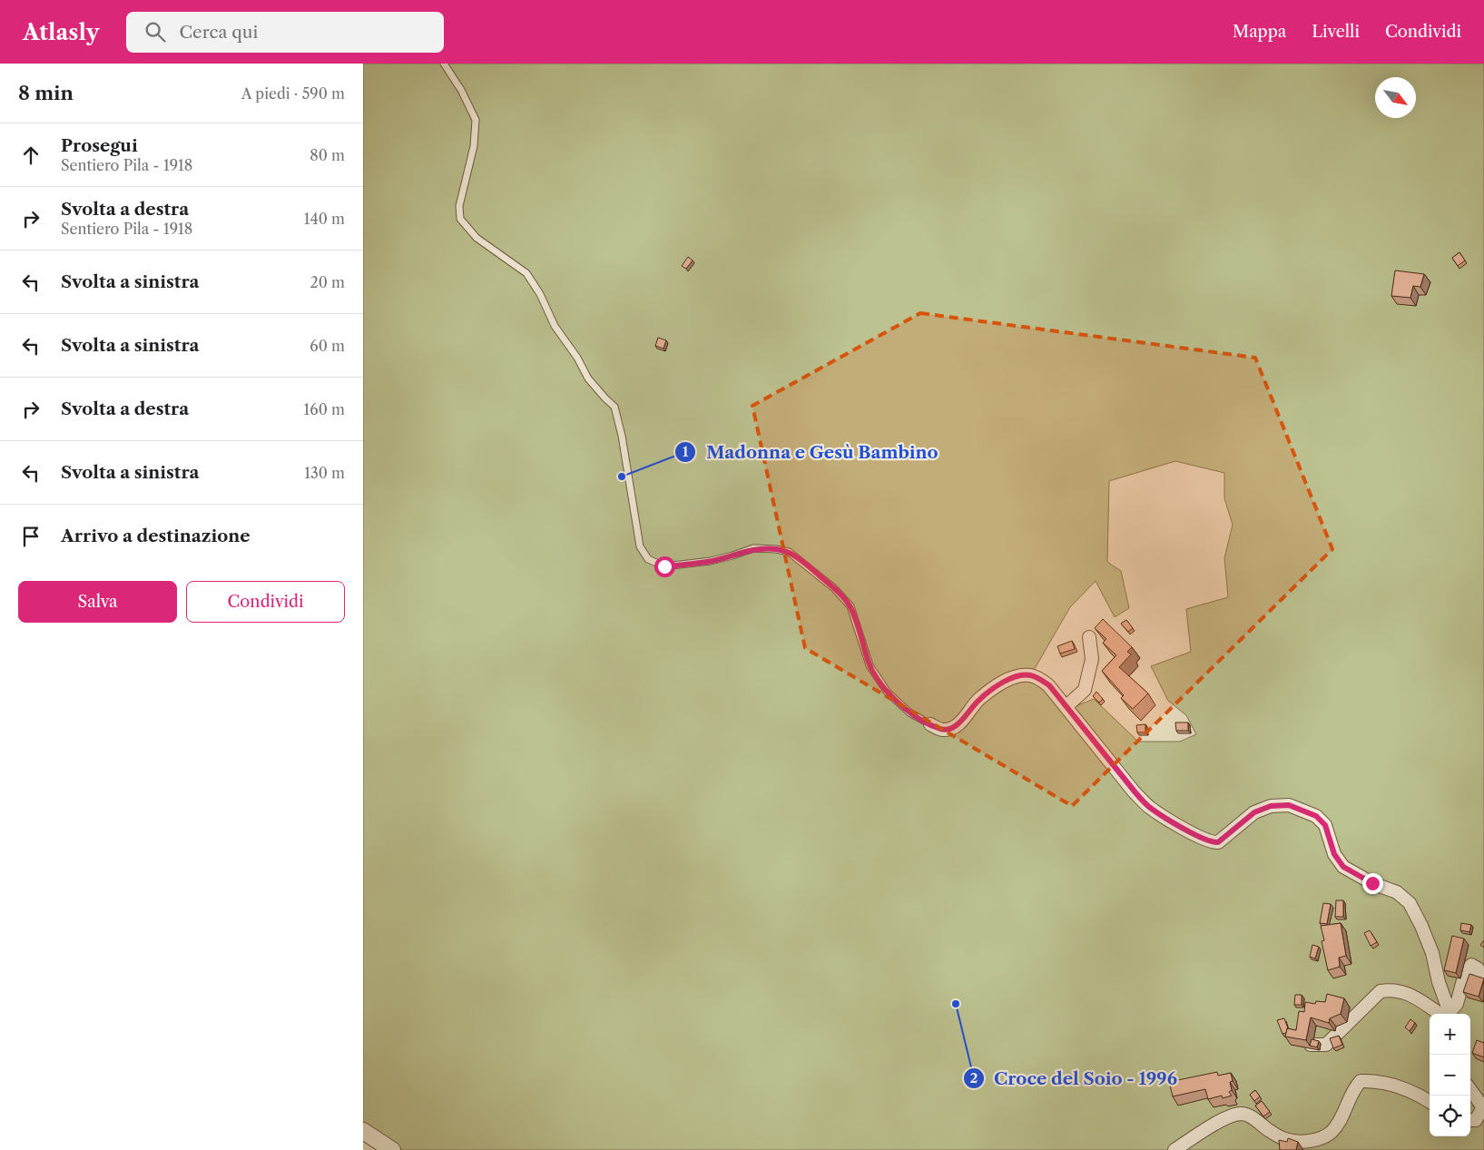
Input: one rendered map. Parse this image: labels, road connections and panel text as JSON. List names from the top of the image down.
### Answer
{
  "places": ["Madonna e Gesù Bambino", "Croce del Soio - 1996"],
  "north": "bottom right",
  "page": {
    "header": "Atlasly",
    "search": "Cerca qui",
    "nav": ["Mappa", "Livelli", "Condividi"],
    "heading": ["8 min", "A piedi · 590 m"],
    "list": [
      ["Prosegui", "Sentiero Pila - 1918", "80 m"],
      ["Svolta a destra", "Sentiero Pila - 1918", "140 m"],
      ["Svolta a sinistra", "20 m"],
      ["Svolta a sinistra", "60 m"],
      ["Svolta a destra", "160 m"],
      ["Svolta a sinistra", "130 m"],
      "Arrivo a destinazione"
    ],
    "buttons": ["Salva", "Condividi"],
    "map_buttons": ["+", "−"]
  }
}
